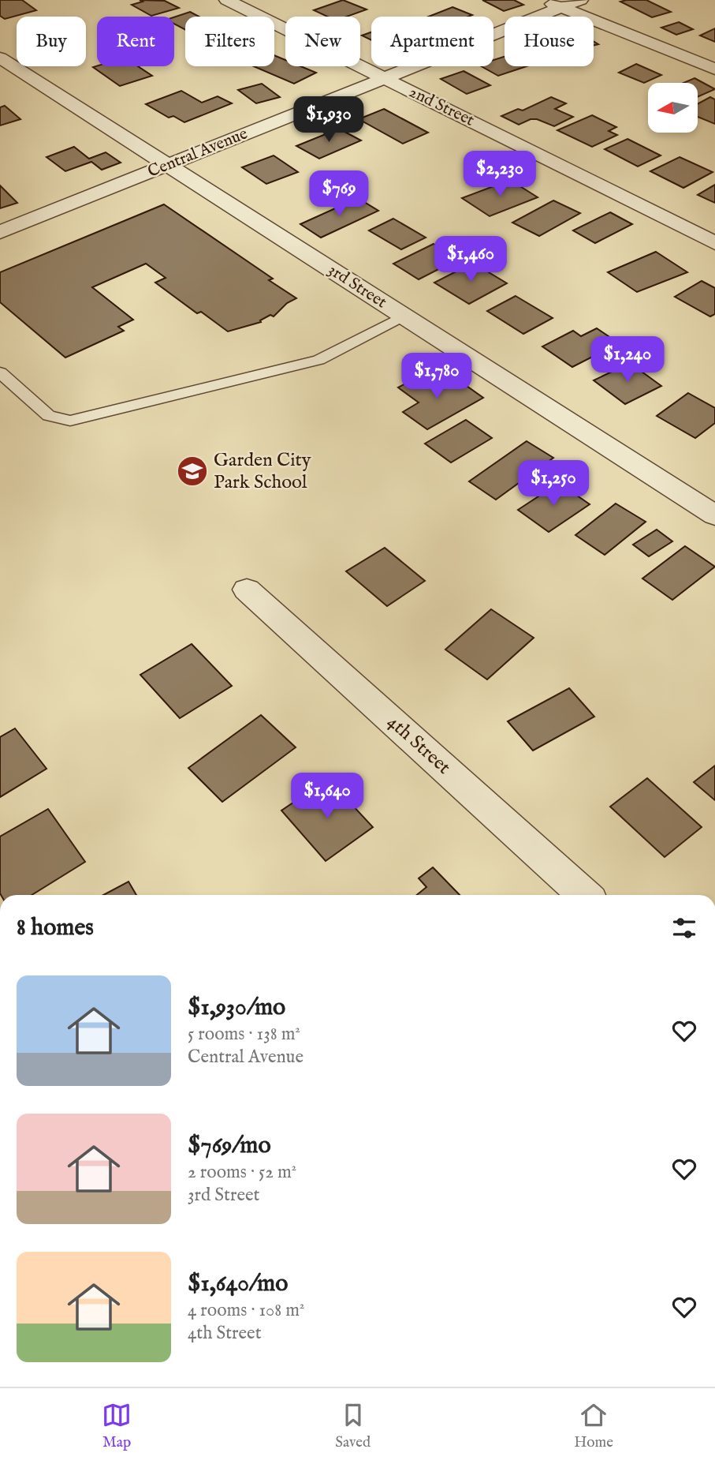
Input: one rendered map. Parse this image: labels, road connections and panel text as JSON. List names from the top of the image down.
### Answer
{
  "streets": {
    "street": [
      "2nd Street",
      "Central Avenue",
      "3rd Street",
      "4th Street"
    ]
  },
  "crossings": [
    ["2nd Street", "Central Avenue"],
    ["Central Avenue", "3rd Street"]
  ],
  "places": {
    "school or university": ["Garden City Park School"]
  },
  "north": "left",
  "page": {
    "chip": [
      "Buy",
      "Rent",
      "Filters",
      "New",
      "Apartment",
      "House"
    ],
    "price": [
      "$1,930",
      "$2,230",
      "$769",
      "$1,460",
      "$1,240",
      "$1,780",
      "$1,250",
      "$1,640"
    ],
    "heading": "8 homes",
    "list": [
      {
        "name": "$1,930/mo",
        "note": "5 rooms · 138 m² · Central Avenue"
      },
      {
        "name": "$769/mo",
        "note": "2 rooms · 52 m² · 3rd Street"
      },
      {
        "name": "$1,640/mo",
        "note": "4 rooms · 108 m² · 4th Street"
      }
    ],
    "tabs": ["Map", "Saved", "Home"]
  }
}
